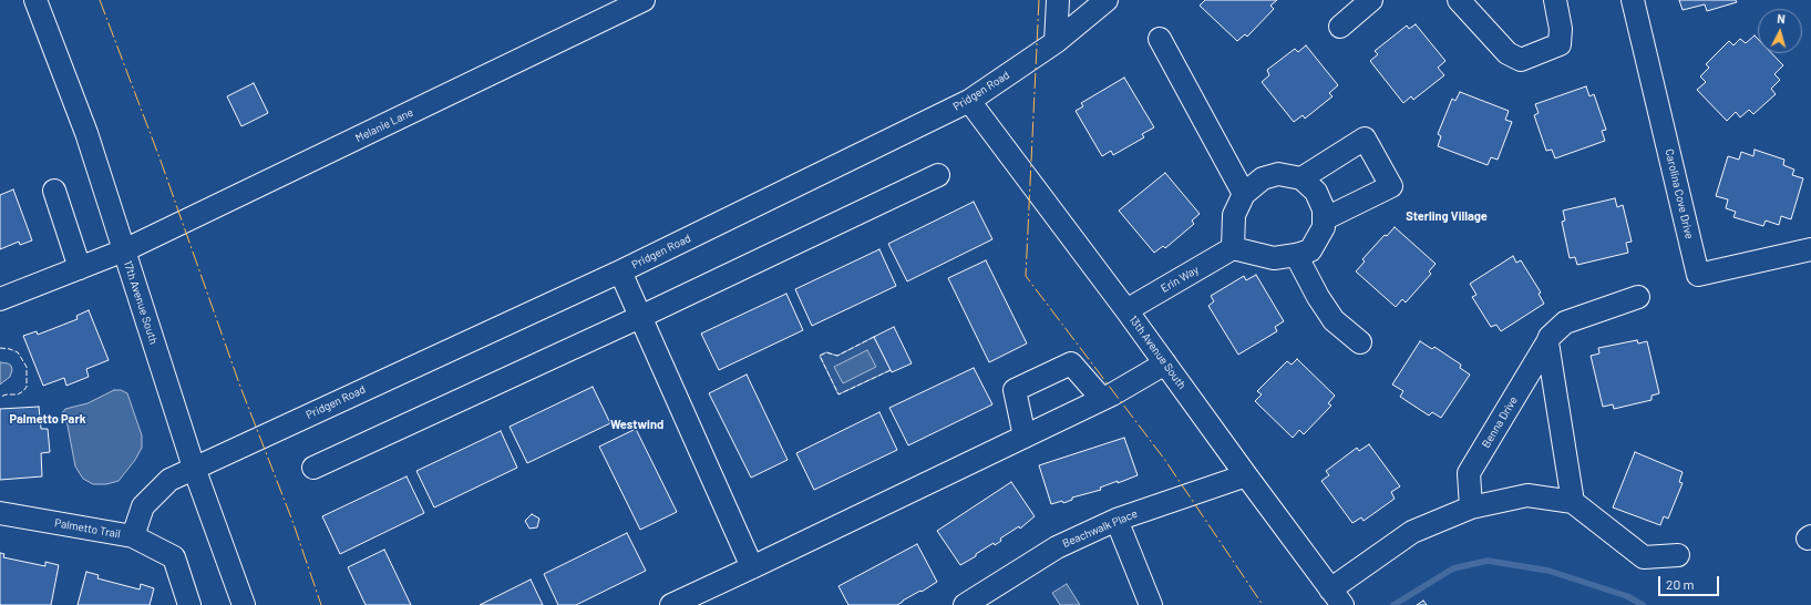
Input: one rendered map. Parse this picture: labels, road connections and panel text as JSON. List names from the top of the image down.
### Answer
{
  "streets": {
    "street": [
      "Pridgen Road",
      "Melanie Lane",
      "Carolina Cove Drive",
      "Erin Way",
      "17th Avenue South",
      "13th Avenue South",
      "Benna Drive",
      "Palmetto Trail",
      "Beachwalk Place"
    ]
  },
  "crossings": [
    ["Pridgen Road", "17th Avenue South"],
    ["Pridgen Road", "13th Avenue South"],
    ["Pridgen Road", "Palmetto Trail"],
    ["Melanie Lane", "17th Avenue South"],
    ["Erin Way", "13th Avenue South"],
    ["17th Avenue South", "Palmetto Trail"],
    ["13th Avenue South", "Beachwalk Place"]
  ],
  "districts": ["Sterling Village", "Palmetto Park", "Westwind"],
  "scale_bar": "20 m",
  "north": "top"
}
